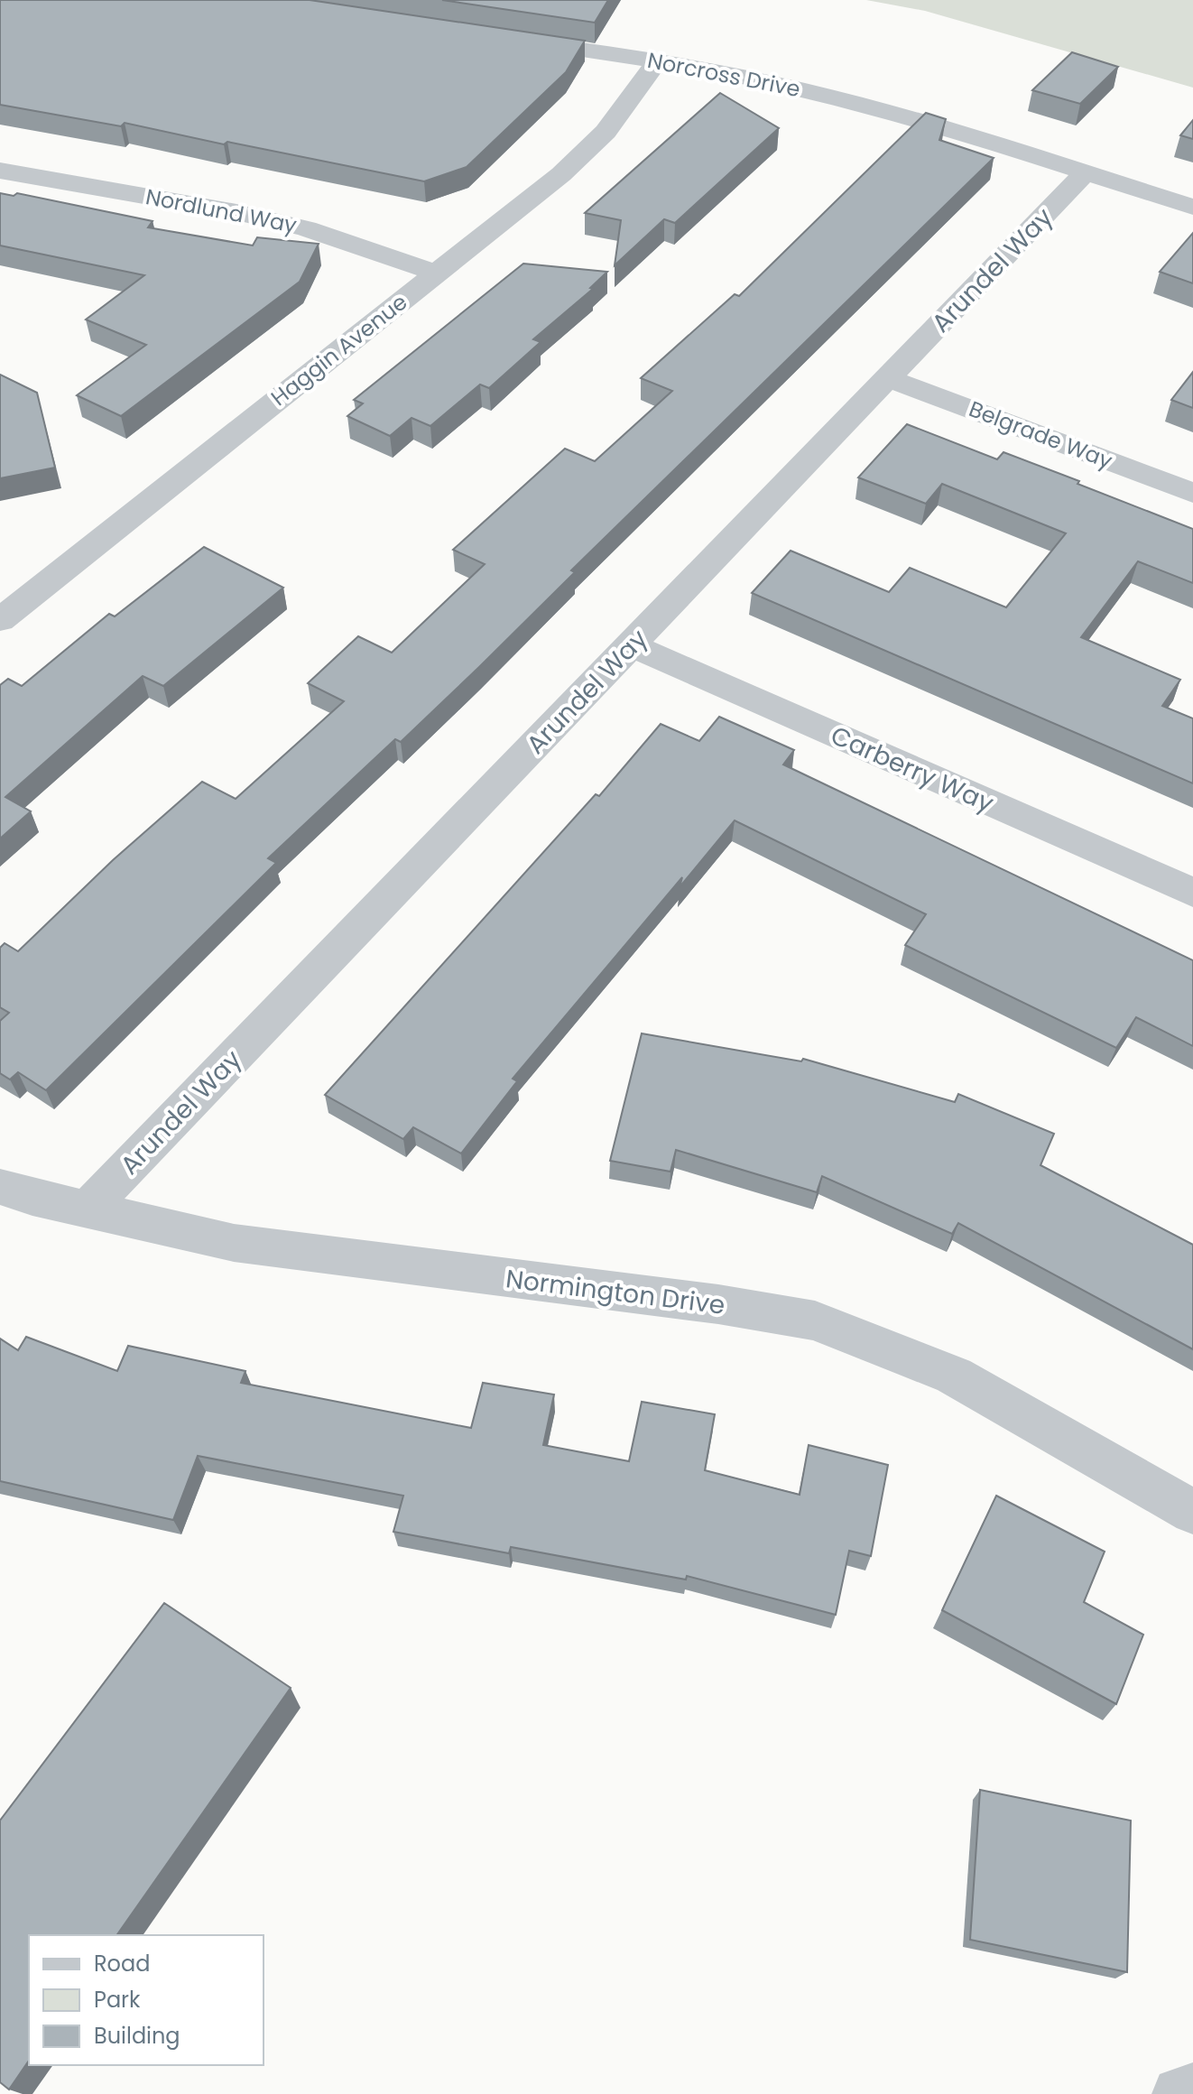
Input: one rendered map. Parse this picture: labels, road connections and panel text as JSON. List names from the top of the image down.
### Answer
{
  "streets": {
    "street": [
      "Norcross Drive",
      "Nordlund Way",
      "Arundel Way",
      "Haggin Avenue",
      "Belgrade Way",
      "Carberry Way",
      "Normington Drive"
    ]
  },
  "crossings": [
    ["Norcross Drive", "Arundel Way"],
    ["Norcross Drive", "Haggin Avenue"],
    ["Nordlund Way", "Haggin Avenue"],
    ["Arundel Way", "Belgrade Way"],
    ["Arundel Way", "Carberry Way"],
    ["Arundel Way", "Normington Drive"]
  ],
  "legend": ["Road", "Park", "Building"]
}
